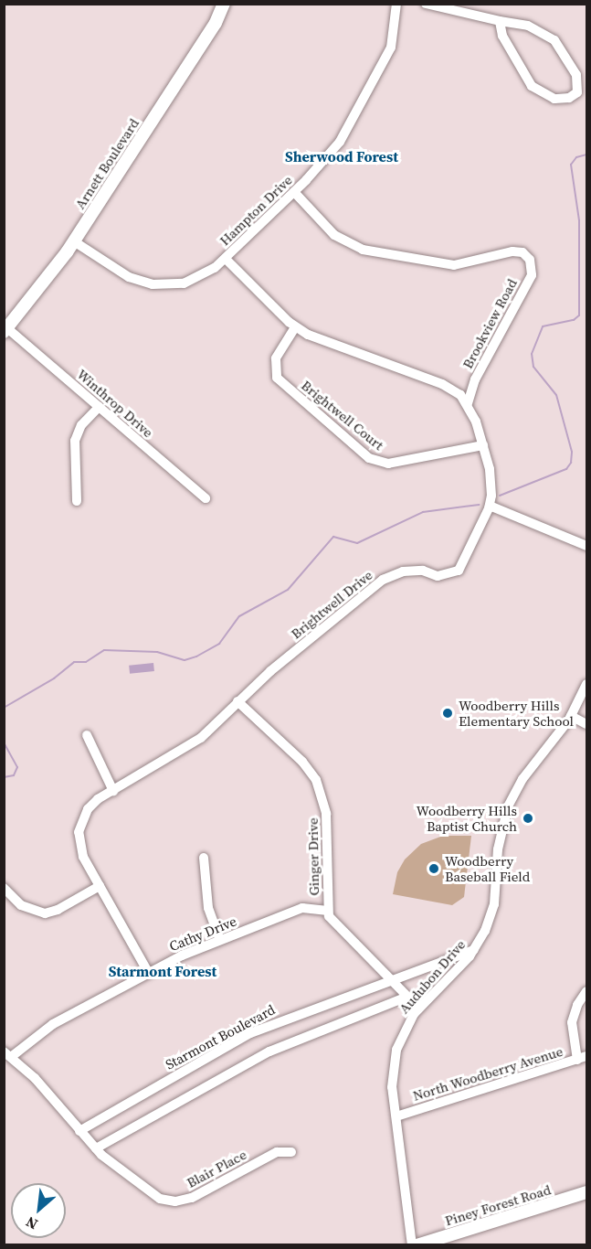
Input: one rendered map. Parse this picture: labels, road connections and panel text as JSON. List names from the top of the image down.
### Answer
{
  "streets": {
    "main road": ["Arnett Boulevard", "Piney Forest Road"],
    "street": [
      "Hampton Drive",
      "Brookview Road",
      "Winthrop Drive",
      "Brightwell Court",
      "Brightwell Drive",
      "Ginger Drive",
      "Cathy Drive",
      "Audubon Drive",
      "Starmont Boulevard",
      "North Woodberry Avenue",
      "Blair Place"
    ]
  },
  "crossings": [
    ["Arnett Boulevard", "Hampton Drive"],
    ["Arnett Boulevard", "Winthrop Drive"],
    ["Hampton Drive", "Brookview Road"],
    ["Brookview Road", "Brightwell Drive"],
    ["Brightwell Court", "Brightwell Drive"],
    ["Brightwell Drive", "Ginger Drive"],
    ["Brightwell Drive", "Cathy Drive"],
    ["Ginger Drive", "Cathy Drive"],
    ["Ginger Drive", "Audubon Drive"],
    ["Ginger Drive", "Starmont Boulevard"],
    ["Cathy Drive", "Blair Place"],
    ["Audubon Drive", "Starmont Boulevard"],
    ["Audubon Drive", "North Woodberry Avenue"],
    ["Starmont Boulevard", "Blair Place"]
  ],
  "districts": ["Sherwood Forest", "Starmont Forest"],
  "places": ["Woodberry Hills Elementary School", "Woodberry Hills Baptist Church", "Woodberry Baseball Field"],
  "north": "bottom left"
}
